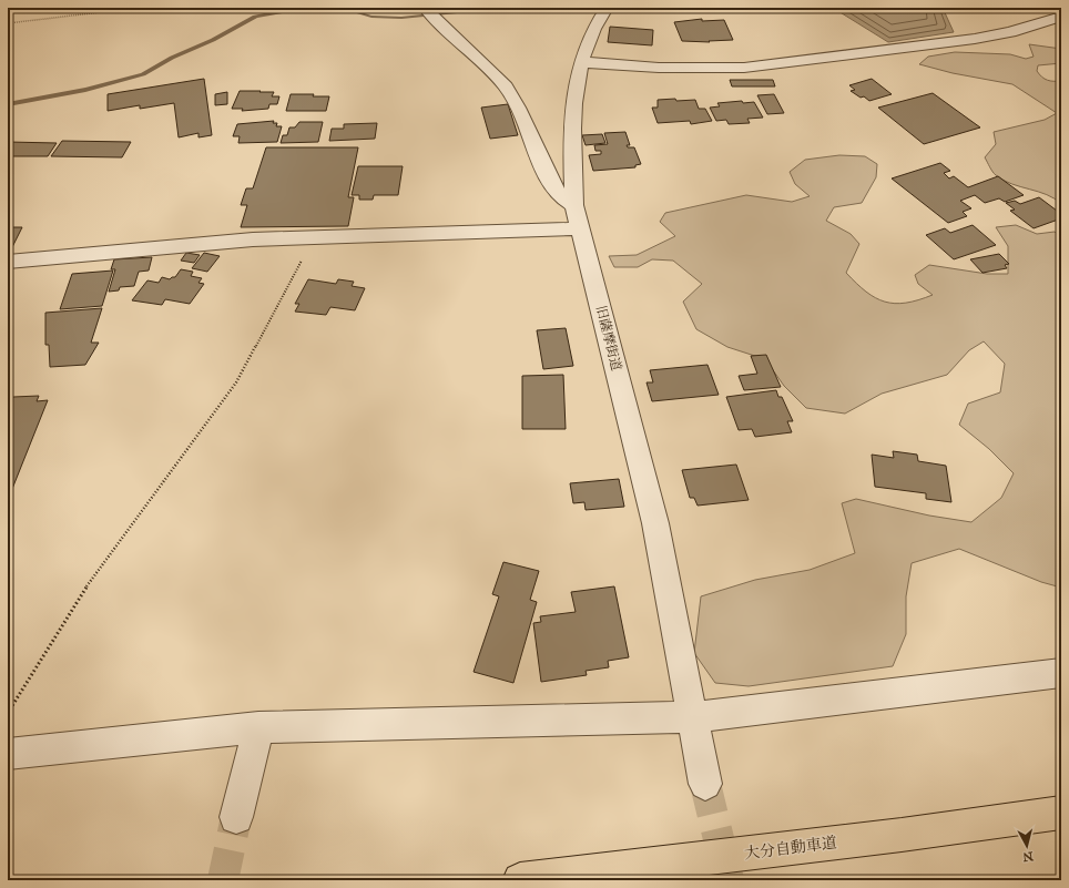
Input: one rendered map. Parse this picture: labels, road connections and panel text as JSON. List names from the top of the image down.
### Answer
{
  "streets": {
    "highway": ["大分自動車道"],
    "street": ["旧薩摩街道"]
  },
  "north": "bottom"
}
